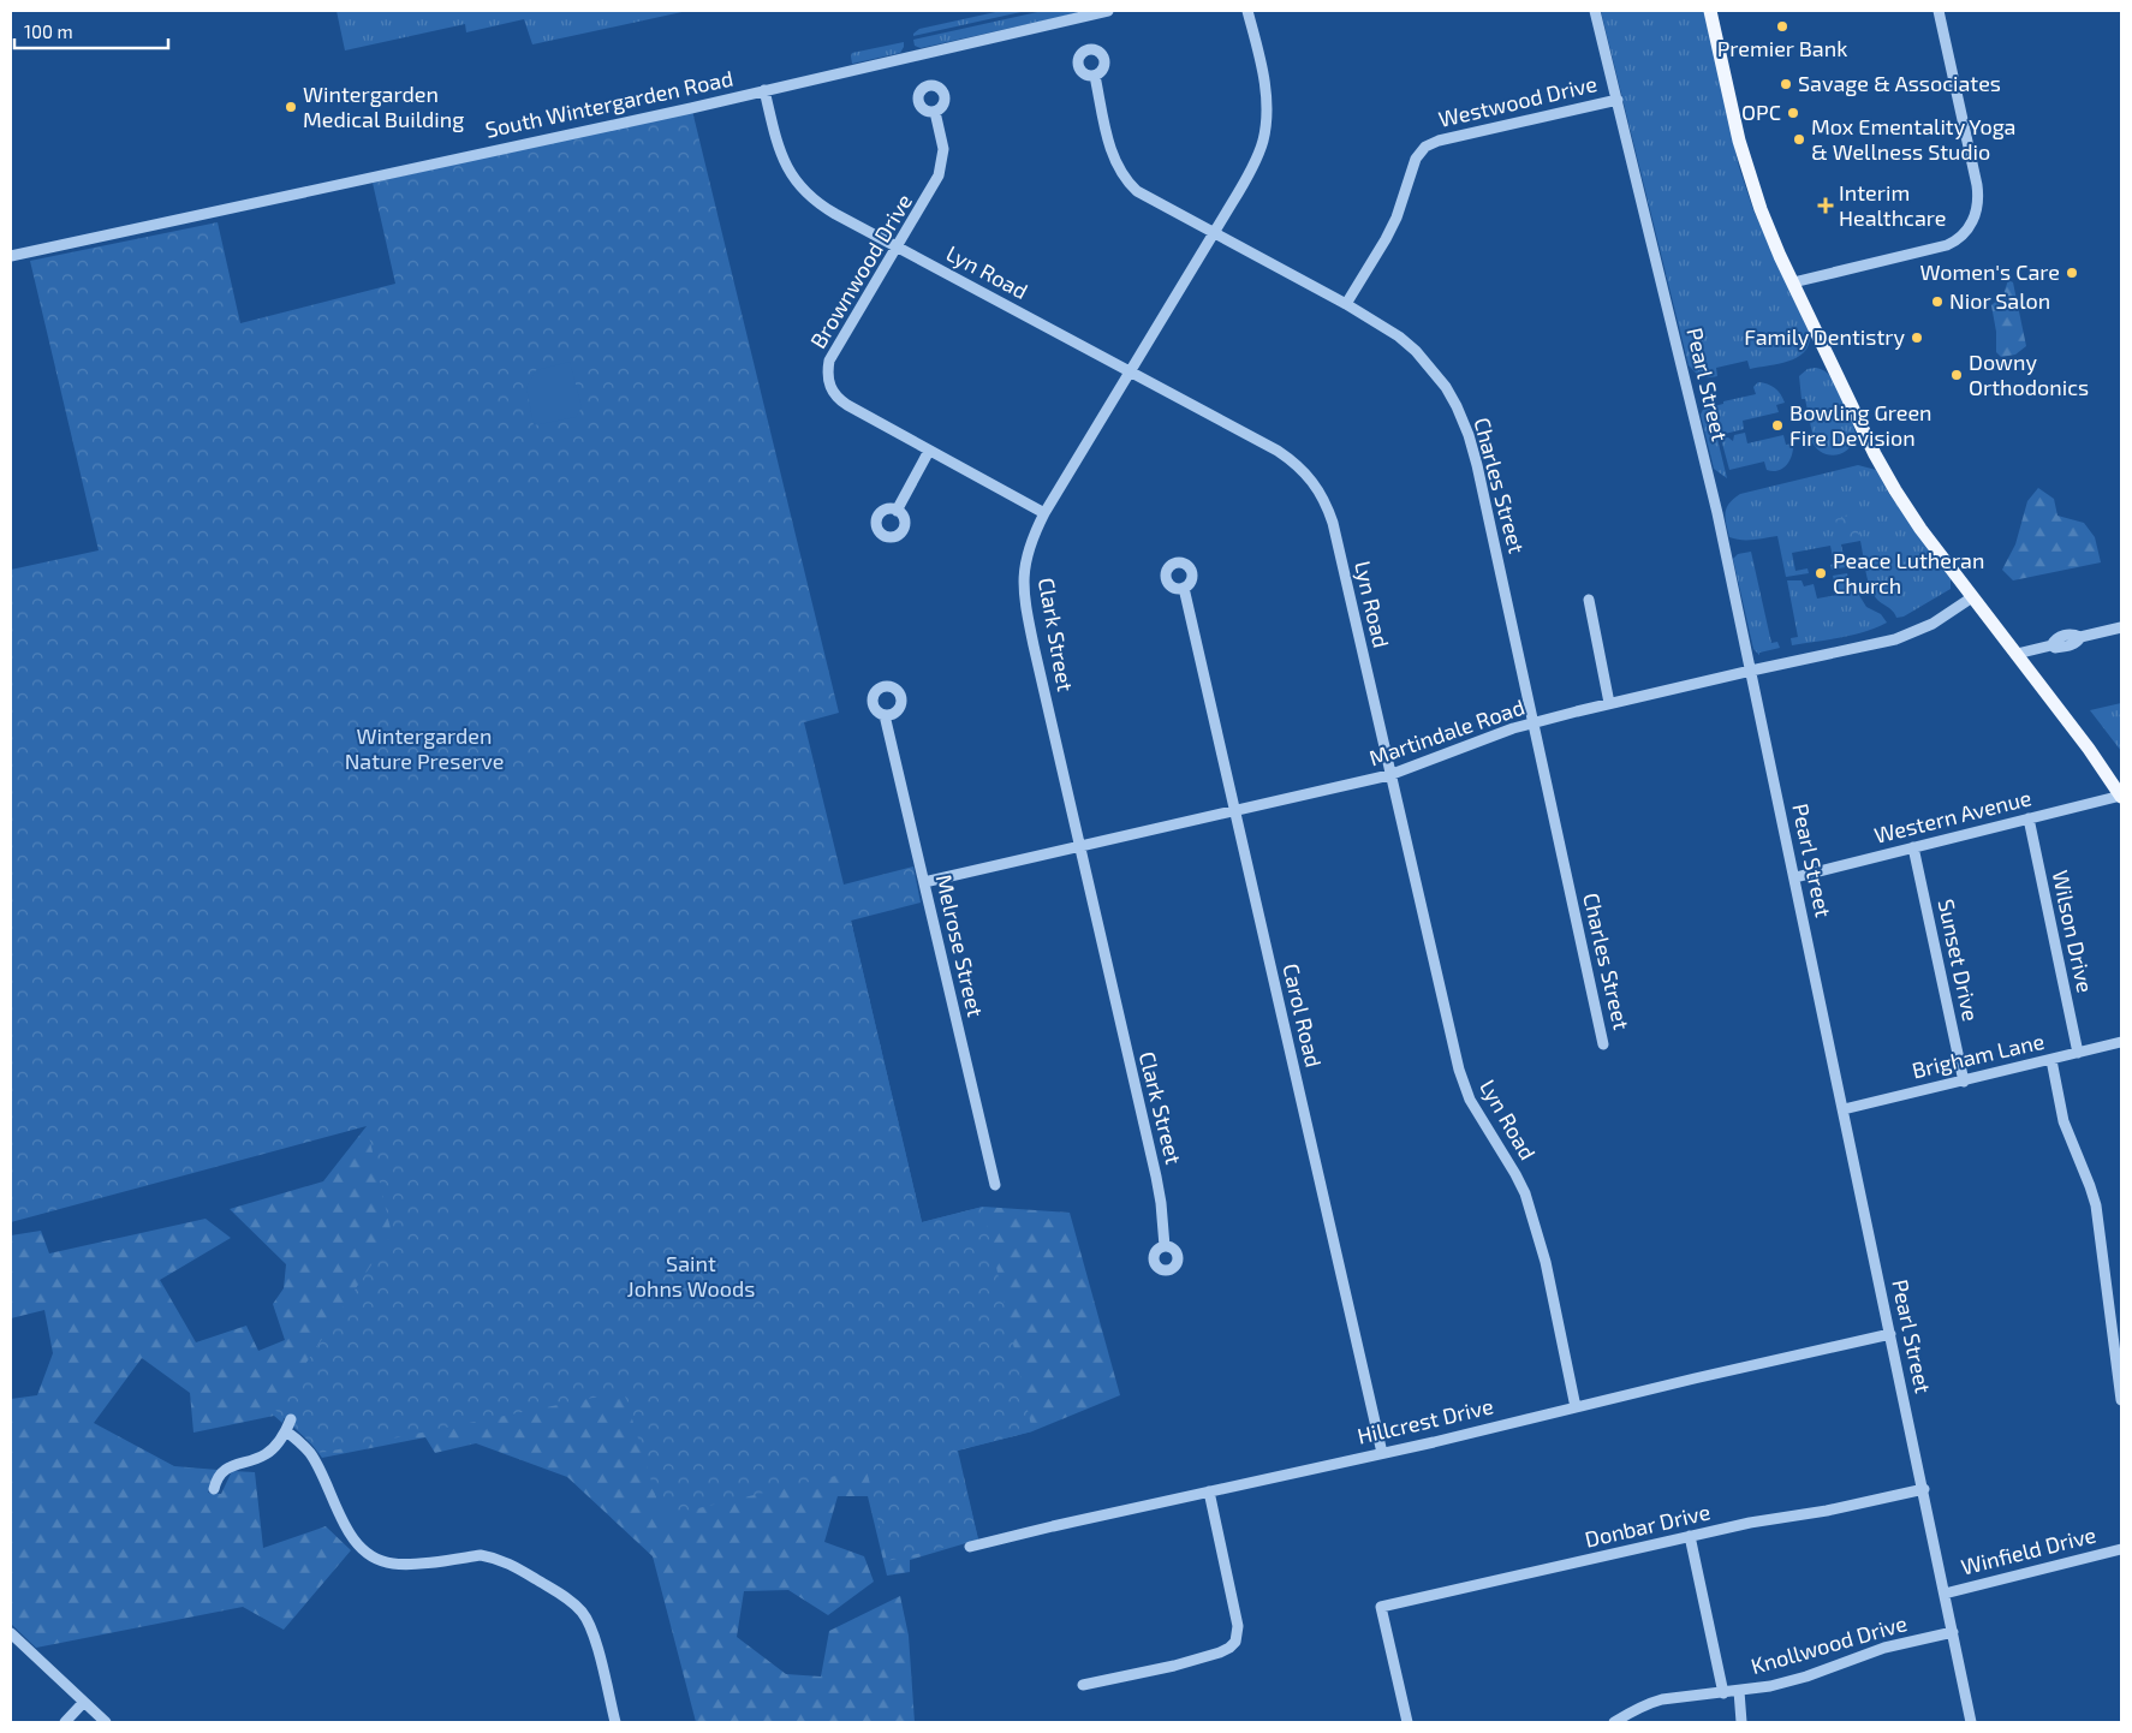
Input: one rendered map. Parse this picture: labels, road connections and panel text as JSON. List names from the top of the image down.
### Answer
{
  "streets": {
    "street": [
      "Westwood Drive",
      "South Wintergarden Road",
      "Brownwood Drive",
      "Lyn Road",
      "Pearl Street",
      "Charles Street",
      "Clark Street",
      "Martindale Road",
      "Western Avenue",
      "Wilson Drive",
      "Melrose Street",
      "Sunset Drive",
      "Carol Road",
      "Brigham Lane",
      "Hillcrest Drive",
      "Donbar Drive",
      "Winfield Drive",
      "Knollwood Drive"
    ]
  },
  "crossings": [
    ["Westwood Drive", "Pearl Street"],
    ["Westwood Drive", "Charles Street"],
    ["South Wintergarden Road", "Lyn Road"],
    ["Brownwood Drive", "Lyn Road"],
    ["Brownwood Drive", "Clark Street"],
    ["Lyn Road", "Clark Street"],
    ["Lyn Road", "Martindale Road"],
    ["Lyn Road", "Hillcrest Drive"],
    ["Pearl Street", "Martindale Road"],
    ["Pearl Street", "Western Avenue"],
    ["Pearl Street", "Brigham Lane"],
    ["Pearl Street", "Hillcrest Drive"],
    ["Pearl Street", "Donbar Drive"],
    ["Pearl Street", "Winfield Drive"],
    ["Pearl Street", "Knollwood Drive"],
    ["Charles Street", "Clark Street"],
    ["Charles Street", "Martindale Road"],
    ["Clark Street", "Martindale Road"],
    ["Martindale Road", "Melrose Street"],
    ["Martindale Road", "Carol Road"],
    ["Western Avenue", "Wilson Drive"],
    ["Western Avenue", "Sunset Drive"],
    ["Wilson Drive", "Brigham Lane"],
    ["Sunset Drive", "Brigham Lane"],
    ["Carol Road", "Hillcrest Drive"]
  ],
  "parks": ["Wintergarden Nature Preserve", "Saint Johns Woods"],
  "places": {
    "other": [
      "Premier Bank",
      "Savage & Associates",
      "Wintergarden Medical Building",
      "OPC",
      "Mox Ementality Yoga & Wellness Studio",
      "Women's Care",
      "Nior Salon",
      "Family Dentistry",
      "Downy Orthodonics",
      "Bowling Green Fire Devision",
      "Peace Lutheran Church"
    ],
    "health": ["Interim Healthcare"]
  },
  "scale_bar": "100 m"
}
